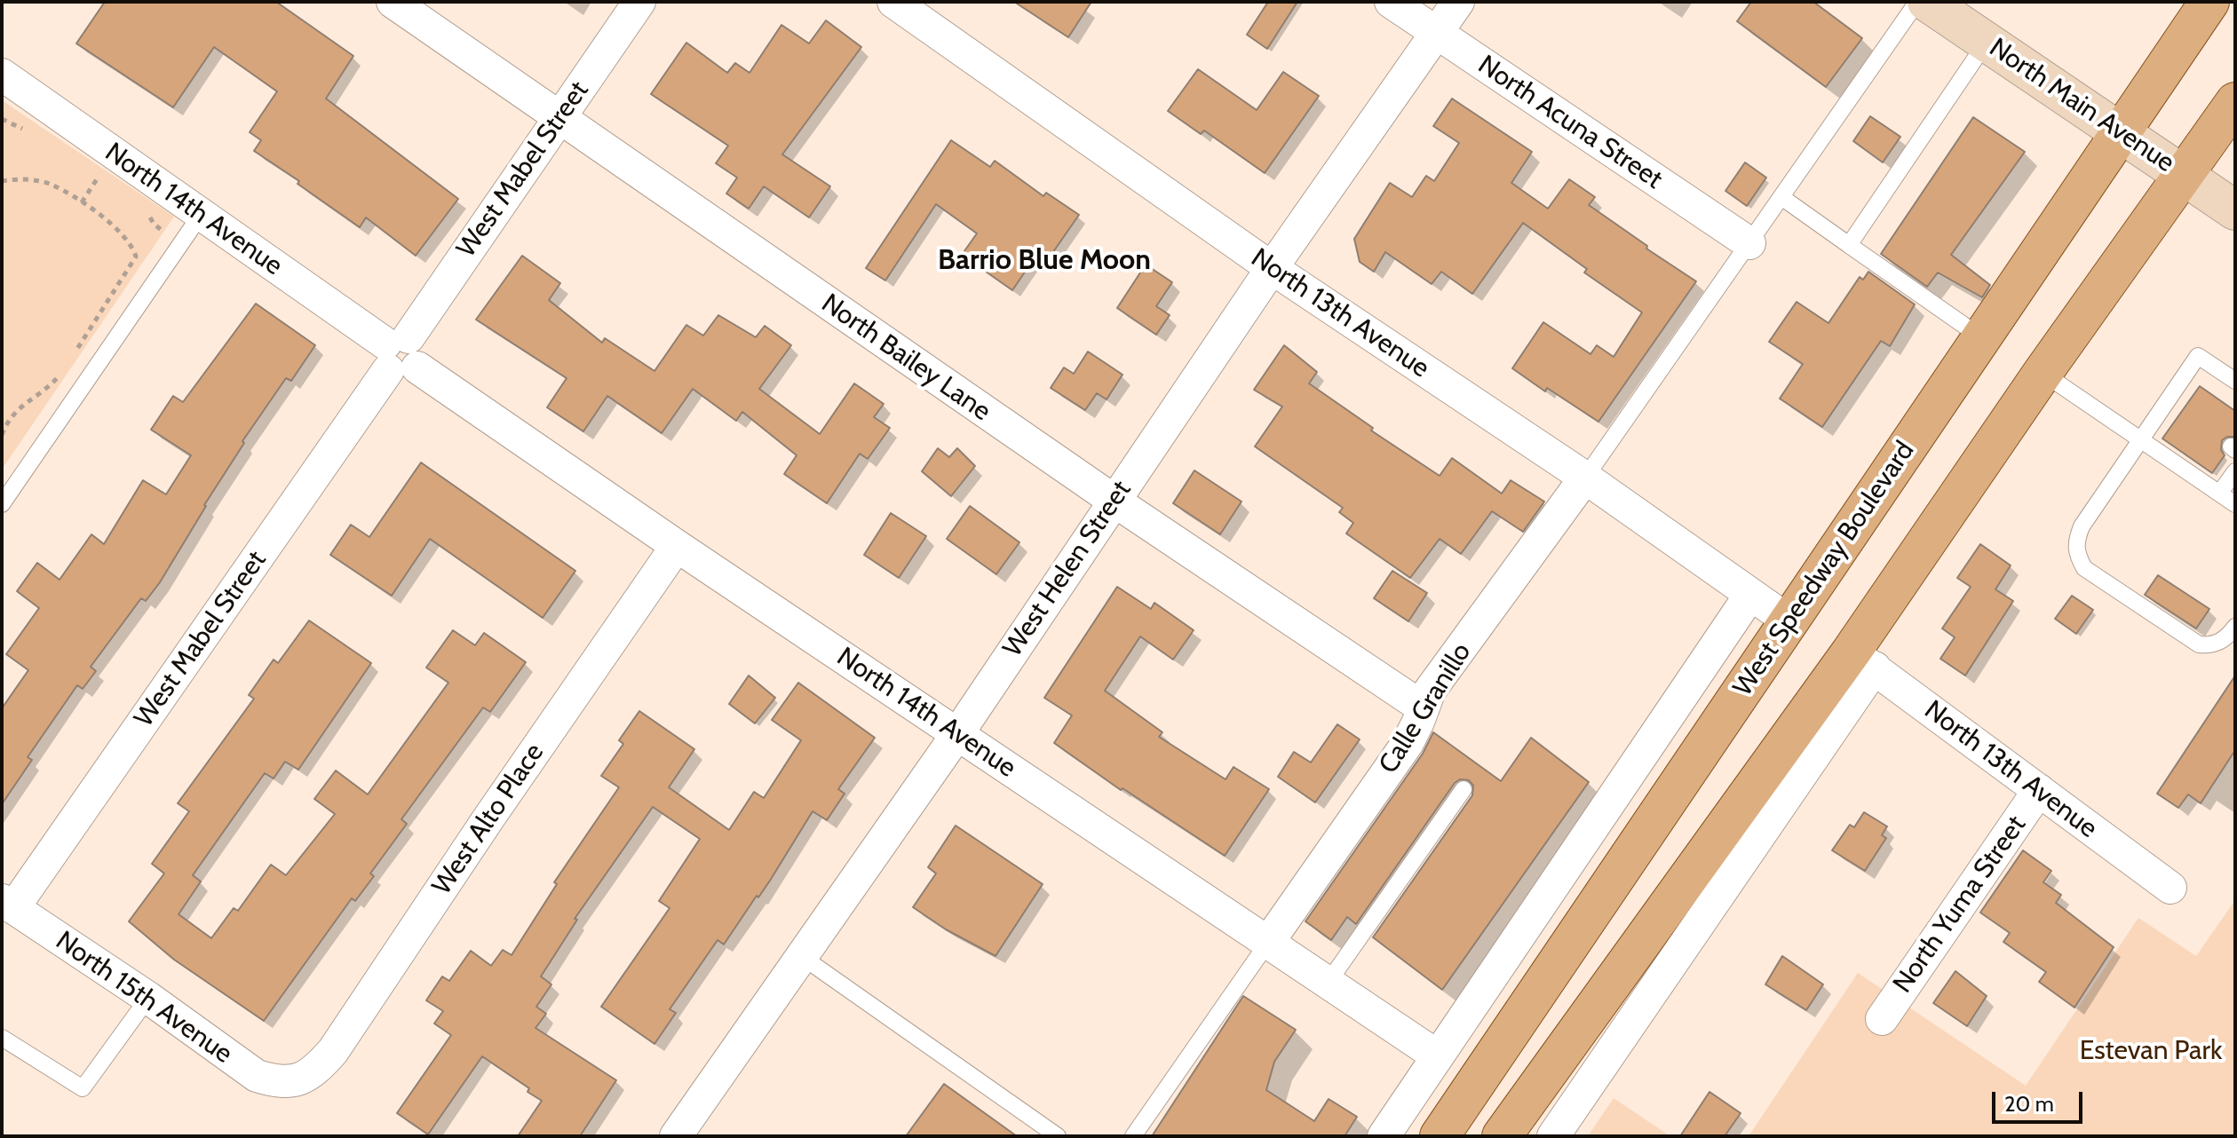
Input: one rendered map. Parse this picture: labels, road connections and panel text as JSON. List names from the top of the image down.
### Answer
{
  "streets": {
    "main road": ["North Main Avenue", "West Speedway Boulevard"],
    "street": [
      "North Acuna Street",
      "West Mabel Street",
      "North 14th Avenue",
      "North 13th Avenue",
      "North Bailey Lane",
      "West Helen Street",
      "Calle Granillo",
      "West Alto Place",
      "North Yuma Street",
      "North 15th Avenue"
    ]
  },
  "crossings": [
    ["North Main Avenue", "West Speedway Boulevard"],
    ["North Acuna Street", "West Helen Street"],
    ["West Mabel Street", "North 14th Avenue"],
    ["West Mabel Street", "North Bailey Lane"],
    ["West Mabel Street", "North 15th Avenue"],
    ["North 14th Avenue", "West Helen Street"],
    ["North 14th Avenue", "West Speedway Boulevard"],
    ["North 14th Avenue", "Calle Granillo"],
    ["North 14th Avenue", "West Alto Place"],
    ["North 13th Avenue", "West Helen Street"],
    ["North 13th Avenue", "West Speedway Boulevard"],
    ["North 13th Avenue", "Calle Granillo"],
    ["North 13th Avenue", "North Yuma Street"],
    ["North Bailey Lane", "West Helen Street"],
    ["North Bailey Lane", "Calle Granillo"],
    ["West Alto Place", "North 15th Avenue"]
  ],
  "districts": ["Barrio Blue Moon"],
  "parks": ["Estevan Park"],
  "scale_bar": "20 m"
}
